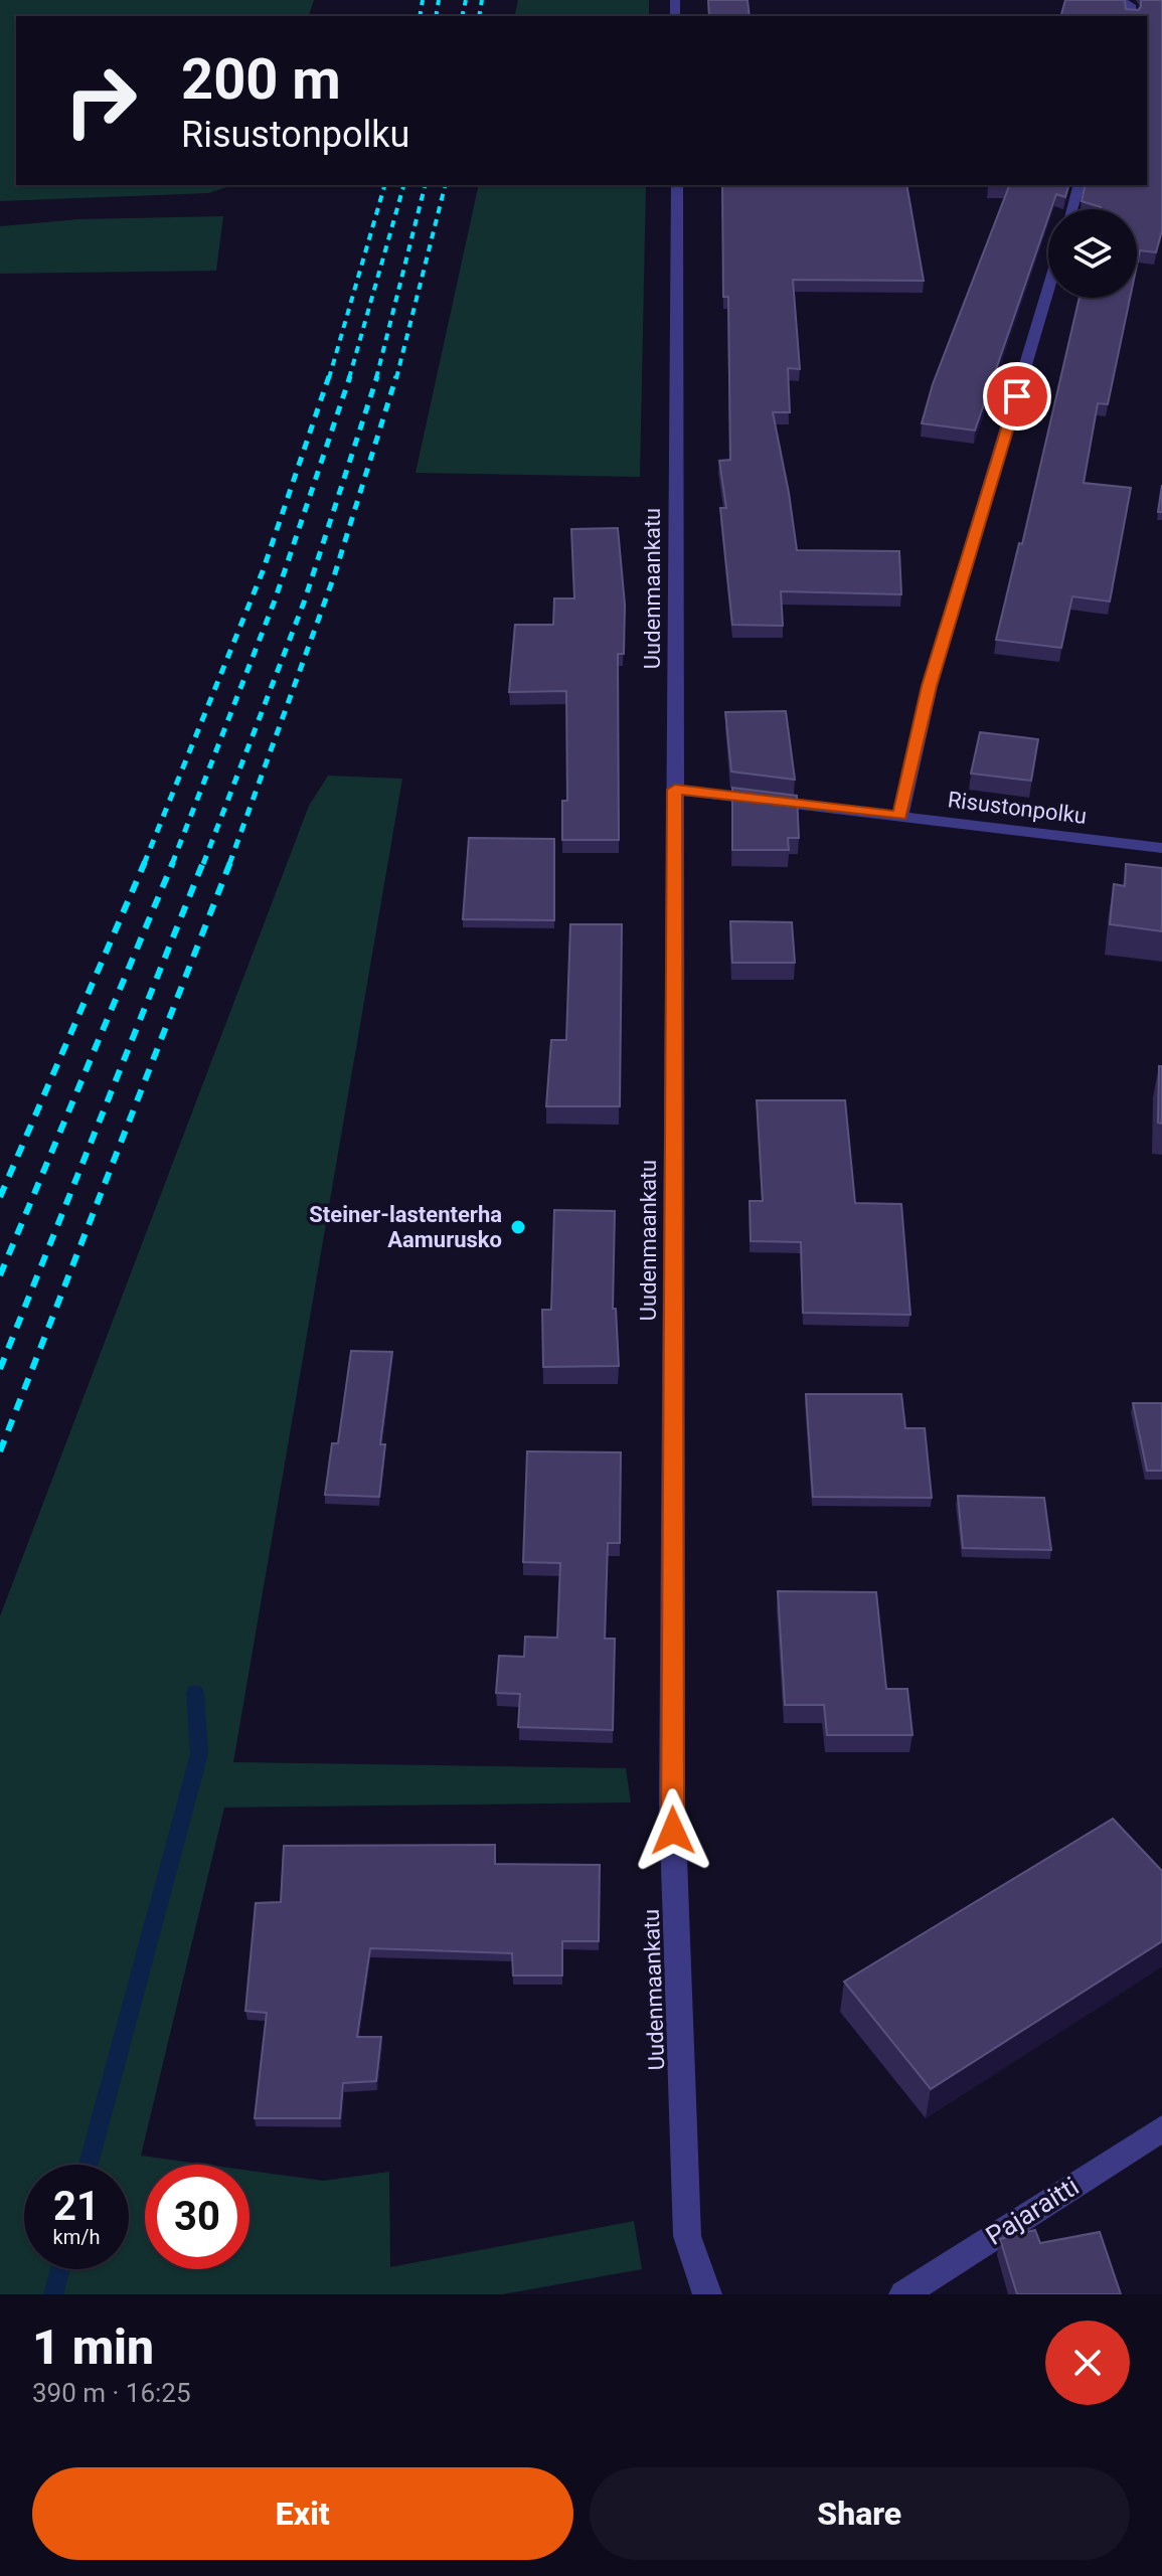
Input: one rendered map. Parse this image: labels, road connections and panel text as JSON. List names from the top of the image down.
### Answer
{
  "streets": {
    "street": ["Uudenmaankatu", "Risustonpolku", "Pajaraitti"]
  },
  "crossings": [
    ["Uudenmaankatu", "Risustonpolku"]
  ],
  "places": ["Steiner-lastenterha Aamurusko"],
  "page": {
    "turn": ["200 m", "Risustonpolku"],
    "speed": "21 km/h",
    "limit": "30",
    "heading": ["1 min", "390 m · 16:25"],
    "buttons": ["Exit", "Share"]
  }
}
